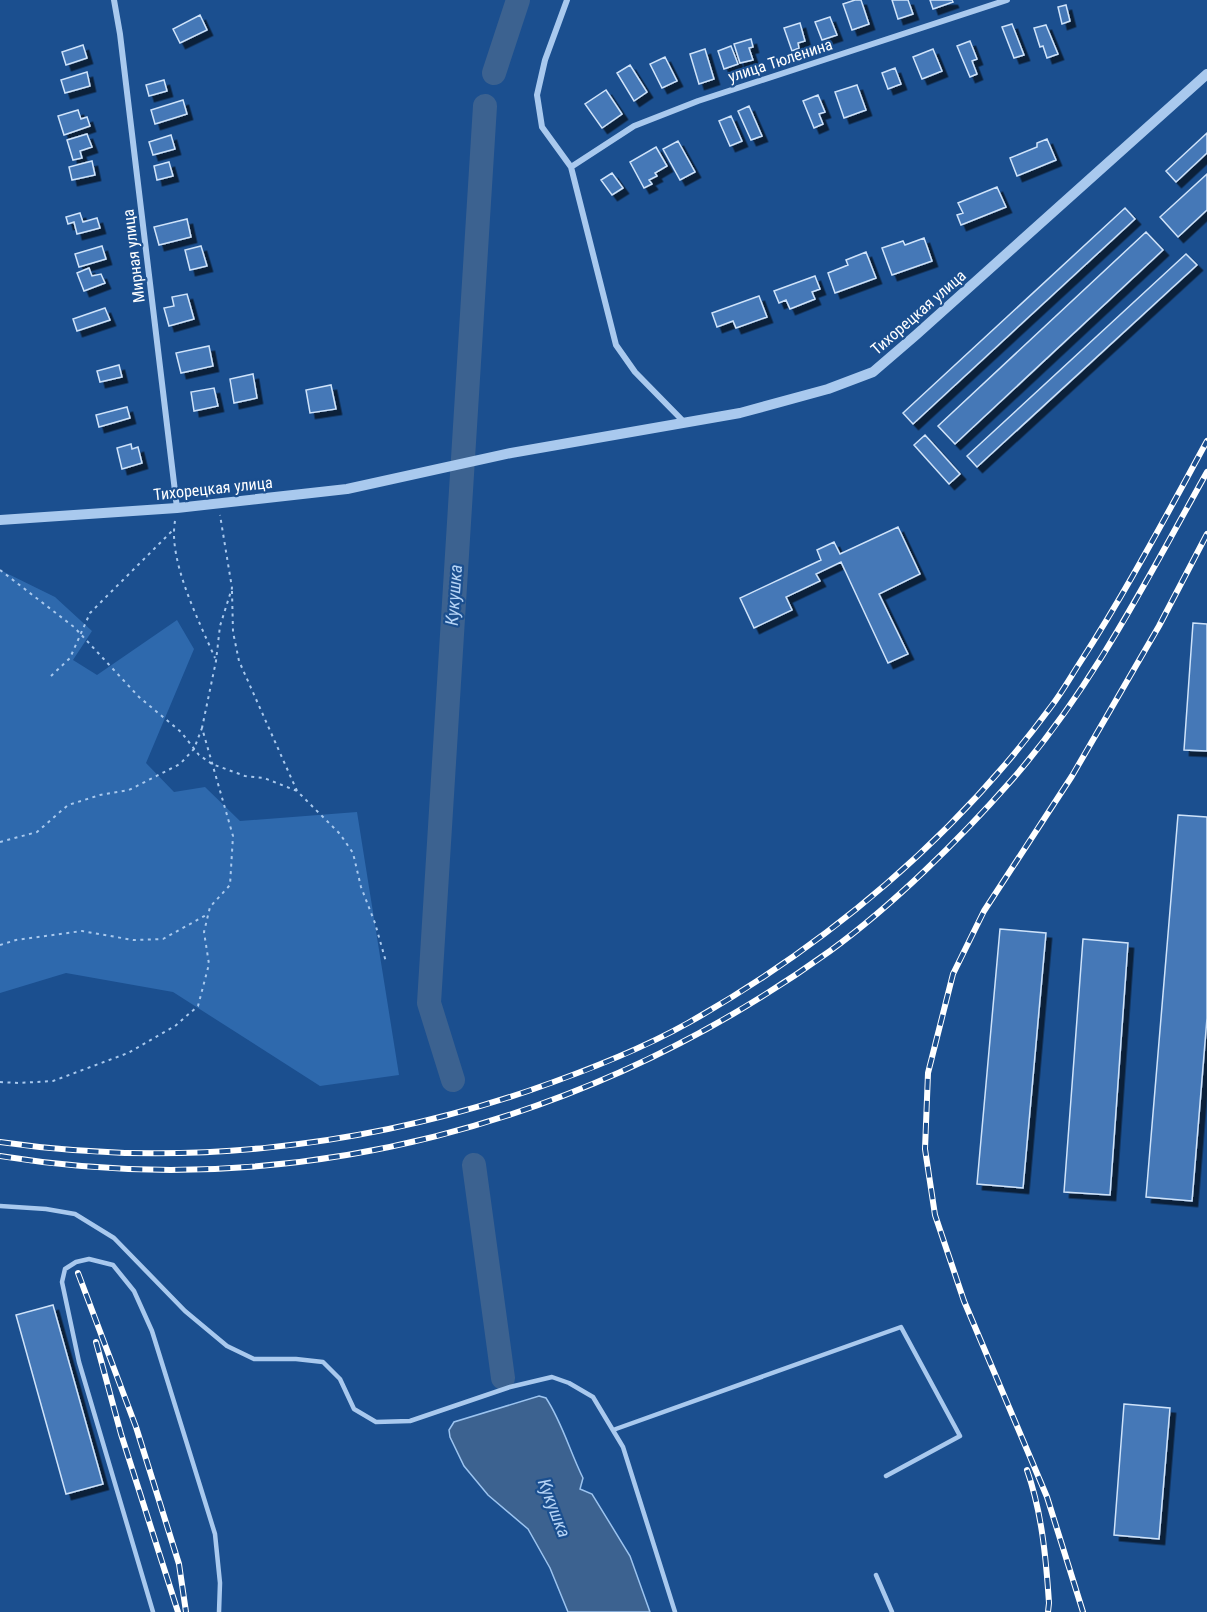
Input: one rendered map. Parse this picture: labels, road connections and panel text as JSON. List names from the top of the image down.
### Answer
{
  "streets": {
    "street": ["улица Тюленина", "Мирная улица", "Тихорецкая улица"]
  },
  "crossings": [
    ["Мирная улица", "Тихорецкая улица"]
  ],
  "water": ["Кукушка"]
}
